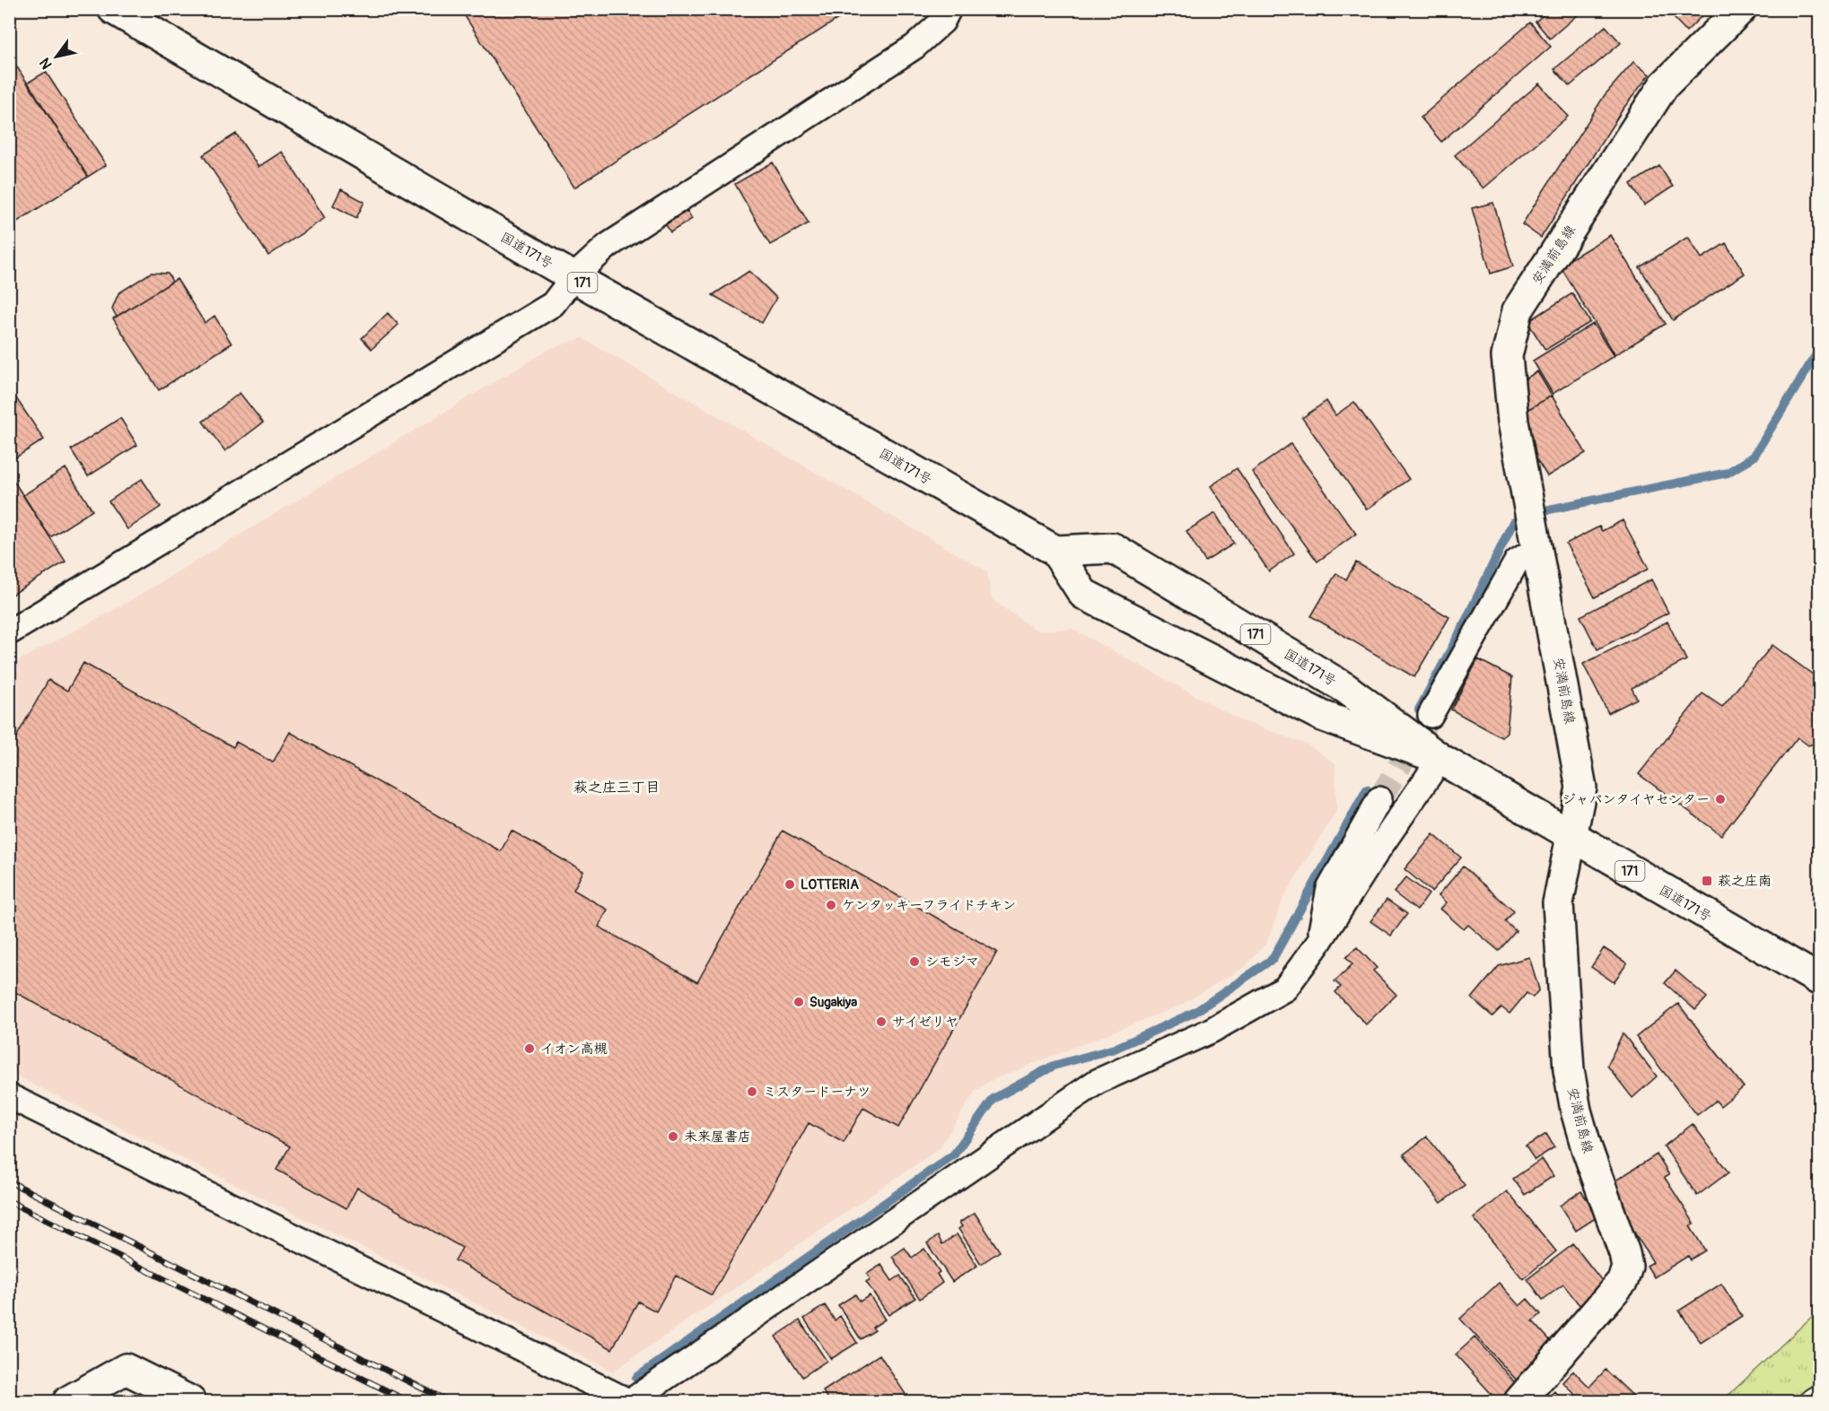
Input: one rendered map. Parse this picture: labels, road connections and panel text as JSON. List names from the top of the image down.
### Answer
{
  "streets": {
    "main road": ["国道171号", "安満前島線", "171"]
  },
  "crossings": [
    ["国道171号", "安満前島線"]
  ],
  "districts": ["萩之庄三丁目"],
  "places": {
    "other": [
      "ジャパンタイヤセンター",
      "LOTTERIA",
      "ケンタッキーフライドチキン",
      "シモジマ",
      "Sugakiya",
      "サイゼリヤ",
      "イオン高槻",
      "ミスタードーナツ",
      "未来屋書店"
    ],
    "transit": ["萩之庄南"]
  },
  "north": "bottom left"
}
